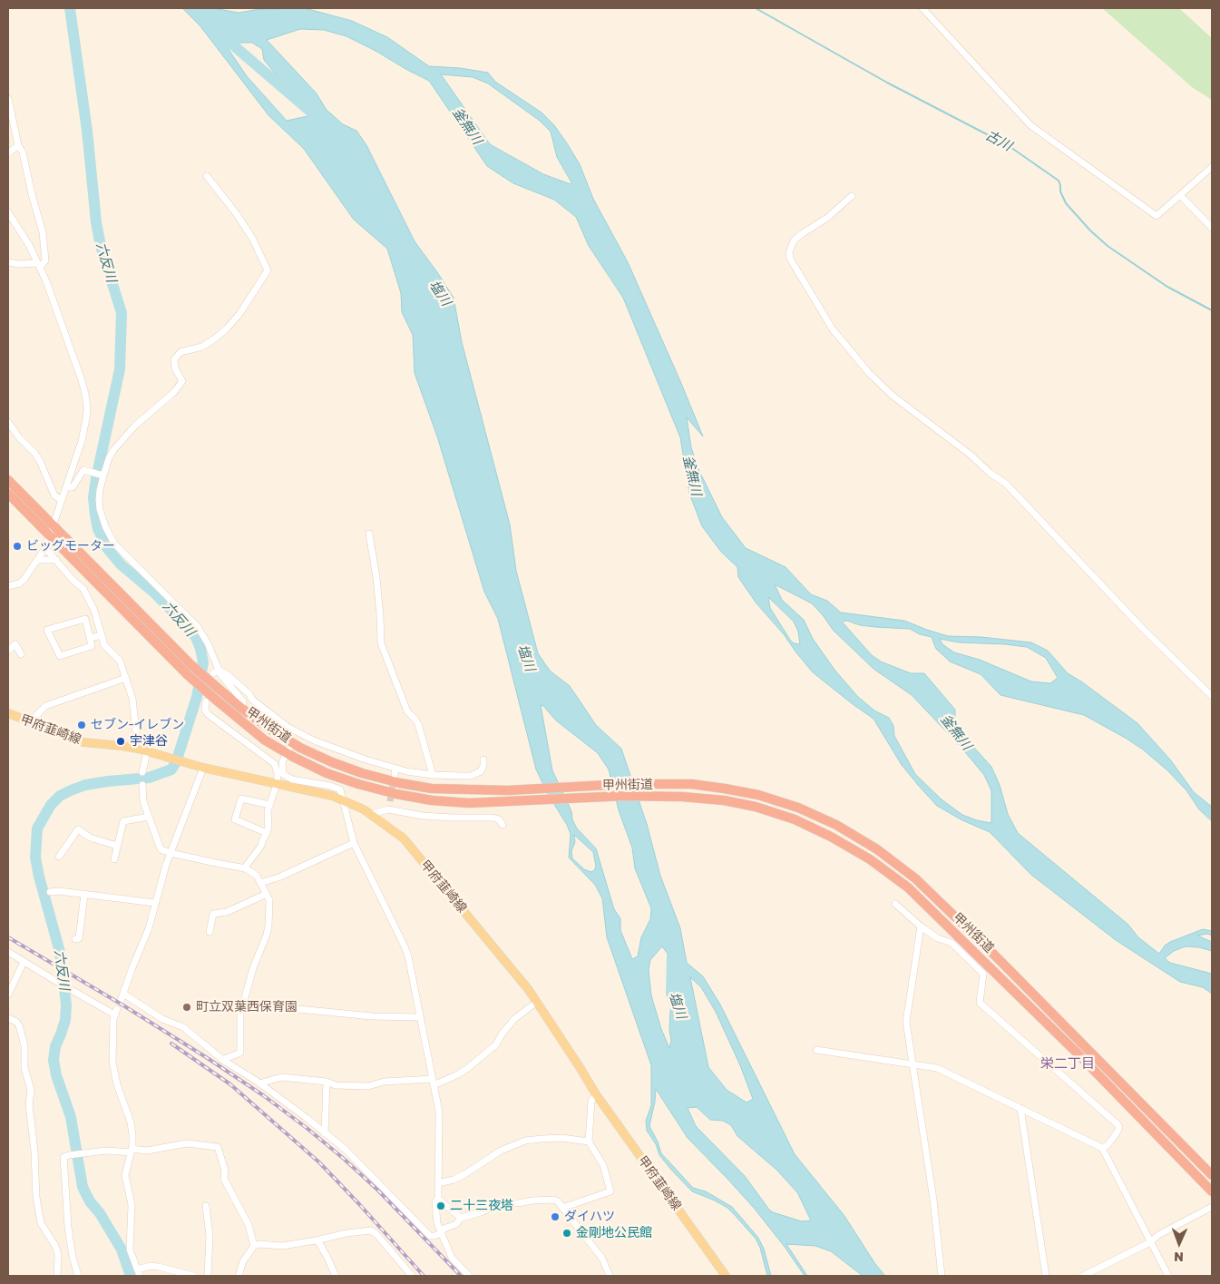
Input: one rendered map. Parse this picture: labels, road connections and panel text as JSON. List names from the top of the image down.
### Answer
{
  "streets": {
    "highway": ["甲州街道"],
    "main road": ["甲府韮崎線"]
  },
  "districts": ["栄二丁目"],
  "water": [
    "釜無川",
    "古川",
    "六反川",
    "塩川"
  ],
  "places": [
    "ビッグモーター",
    "セブン-イレブン",
    "宇津谷",
    "町立双葉西保育園",
    "二十三夜塔",
    "ダイハツ",
    "金剛地公民館"
  ],
  "north": "bottom"
}
